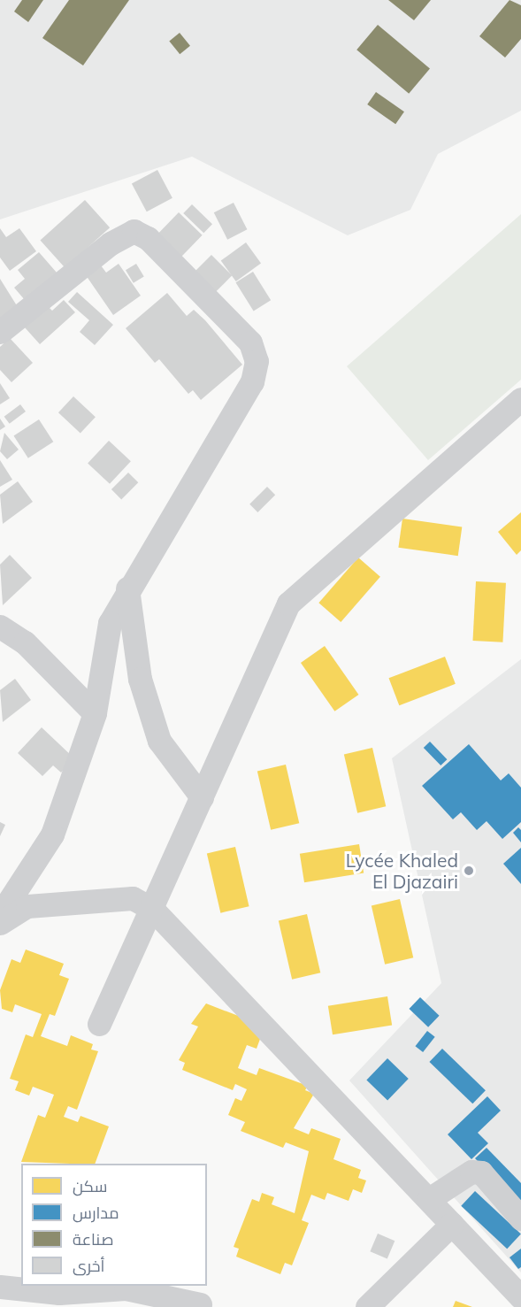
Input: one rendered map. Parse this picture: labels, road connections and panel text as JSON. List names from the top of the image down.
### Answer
{
  "places": ["Lycée Khaled El Djazairi"],
  "legend": [
    "سكن",
    "مدارس",
    "صناعة",
    "أخرى"
  ]
}
